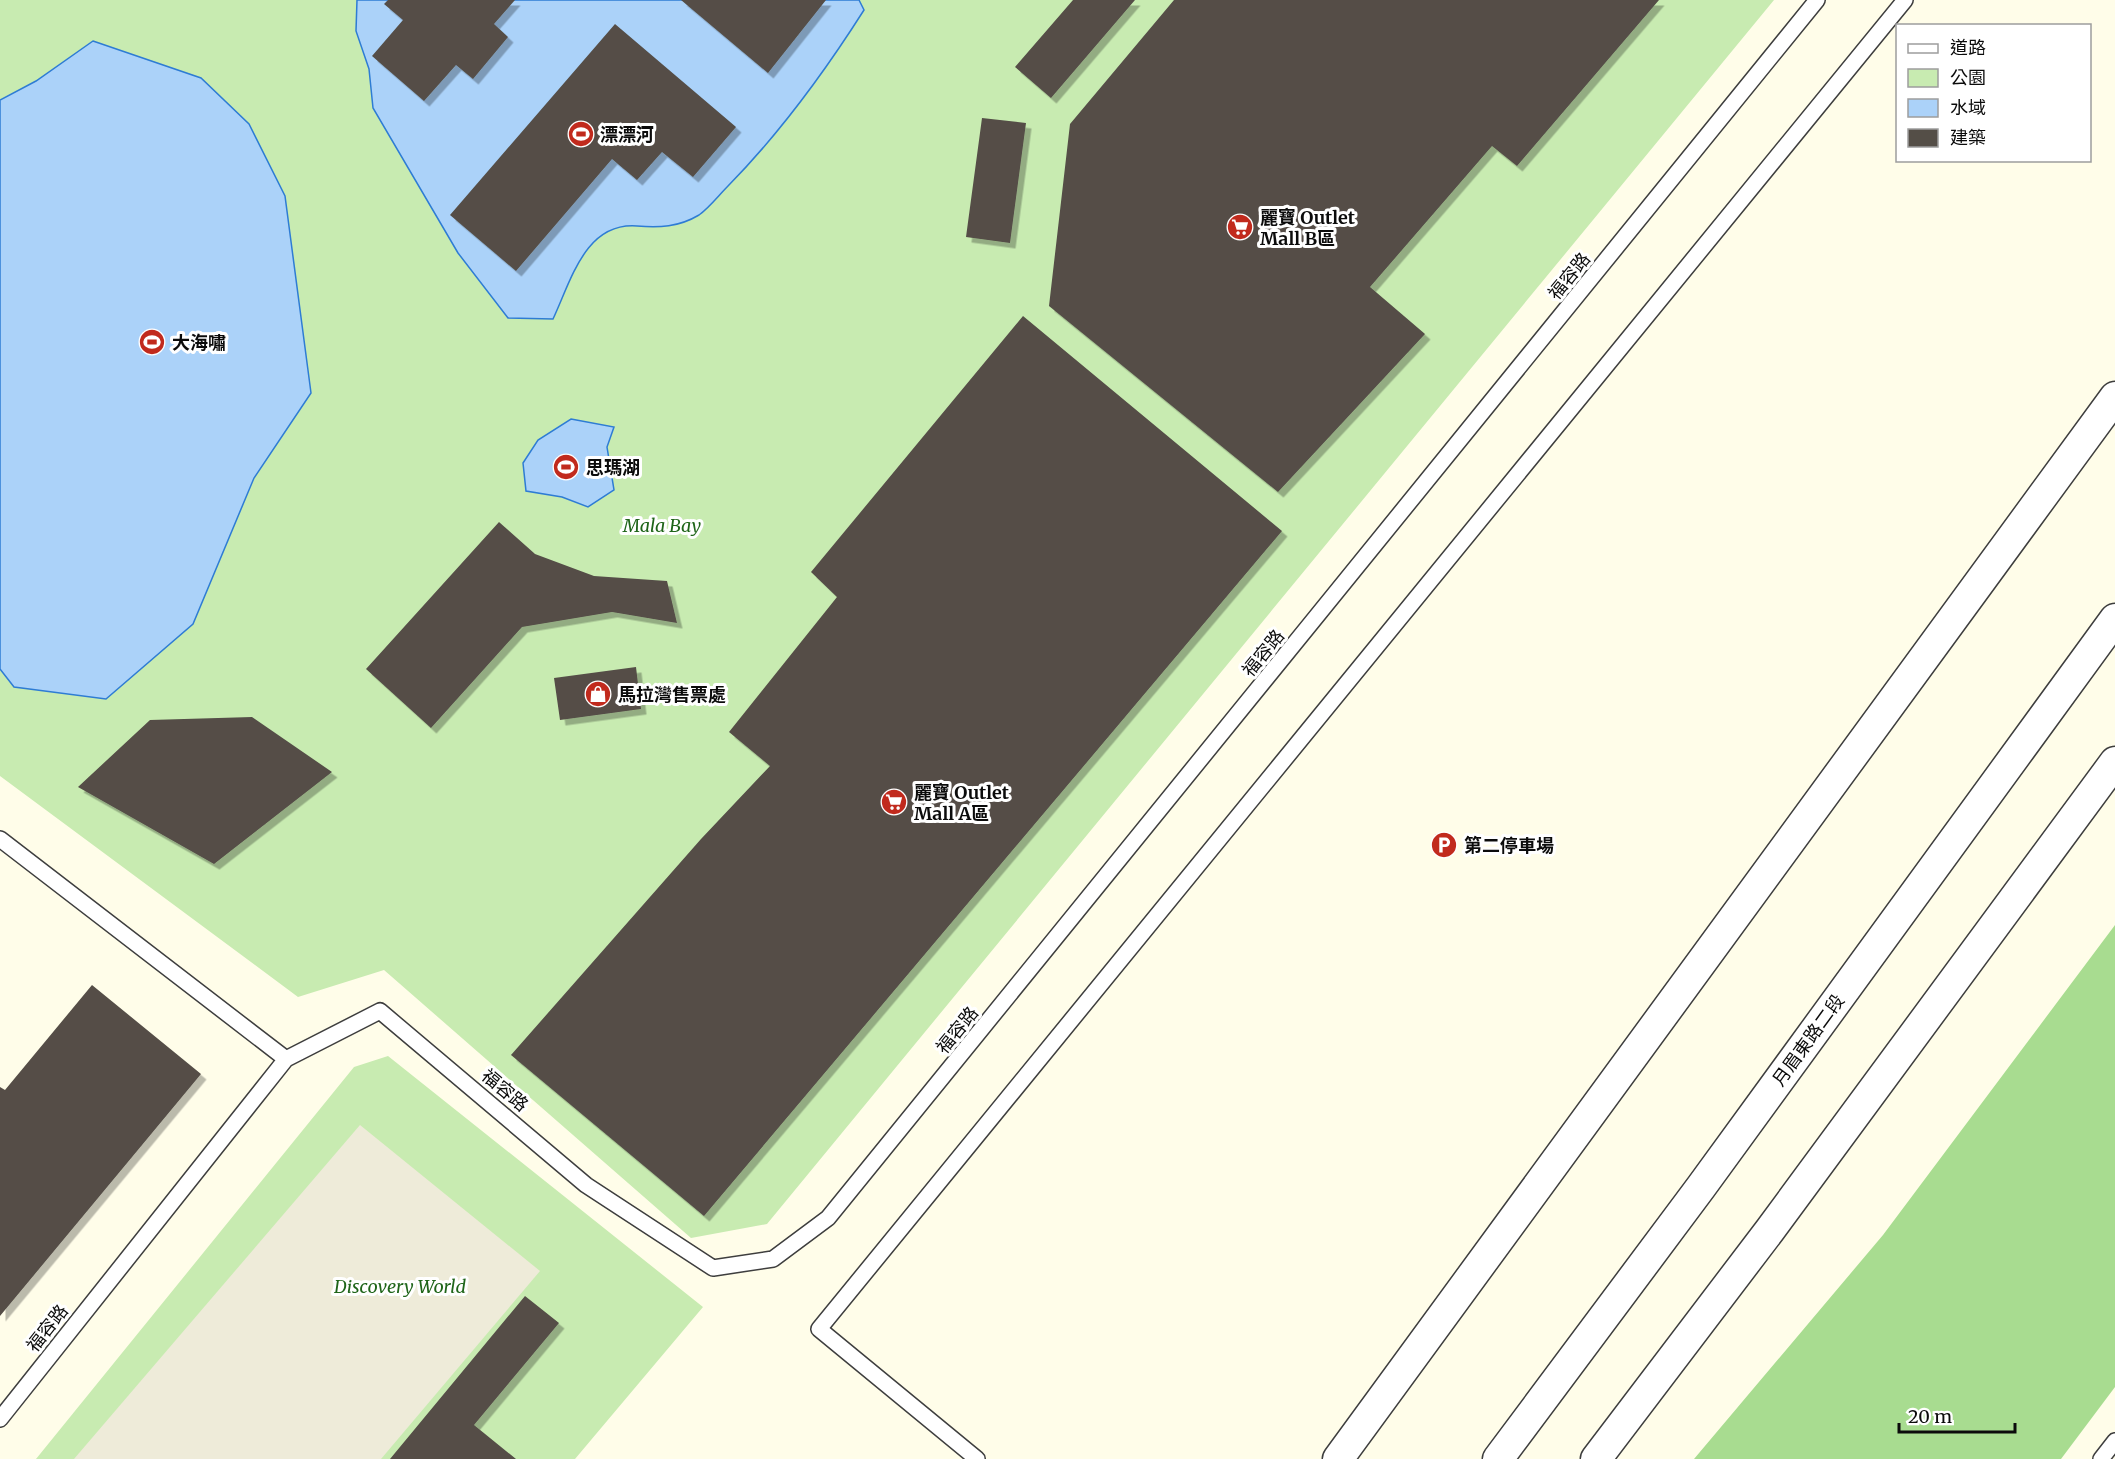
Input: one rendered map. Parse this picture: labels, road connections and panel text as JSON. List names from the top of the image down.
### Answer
{
  "streets": {
    "street": ["月眉東路二段"],
    "lane": ["福容路"]
  },
  "parks": ["Mala Bay", "Discovery World"],
  "places": {
    "sports": ["漂漂河", "大海嘯", "思瑪湖"],
    "supermarket": ["麗寶 Outlet Mall B區", "麗寶 Outlet Mall A區"],
    "shop": ["馬拉灣售票處"],
    "parking": ["第二停車場"]
  },
  "legend": [
    "道路",
    "公園",
    "水域",
    "建築"
  ],
  "scale_bar": "20 m"
}
